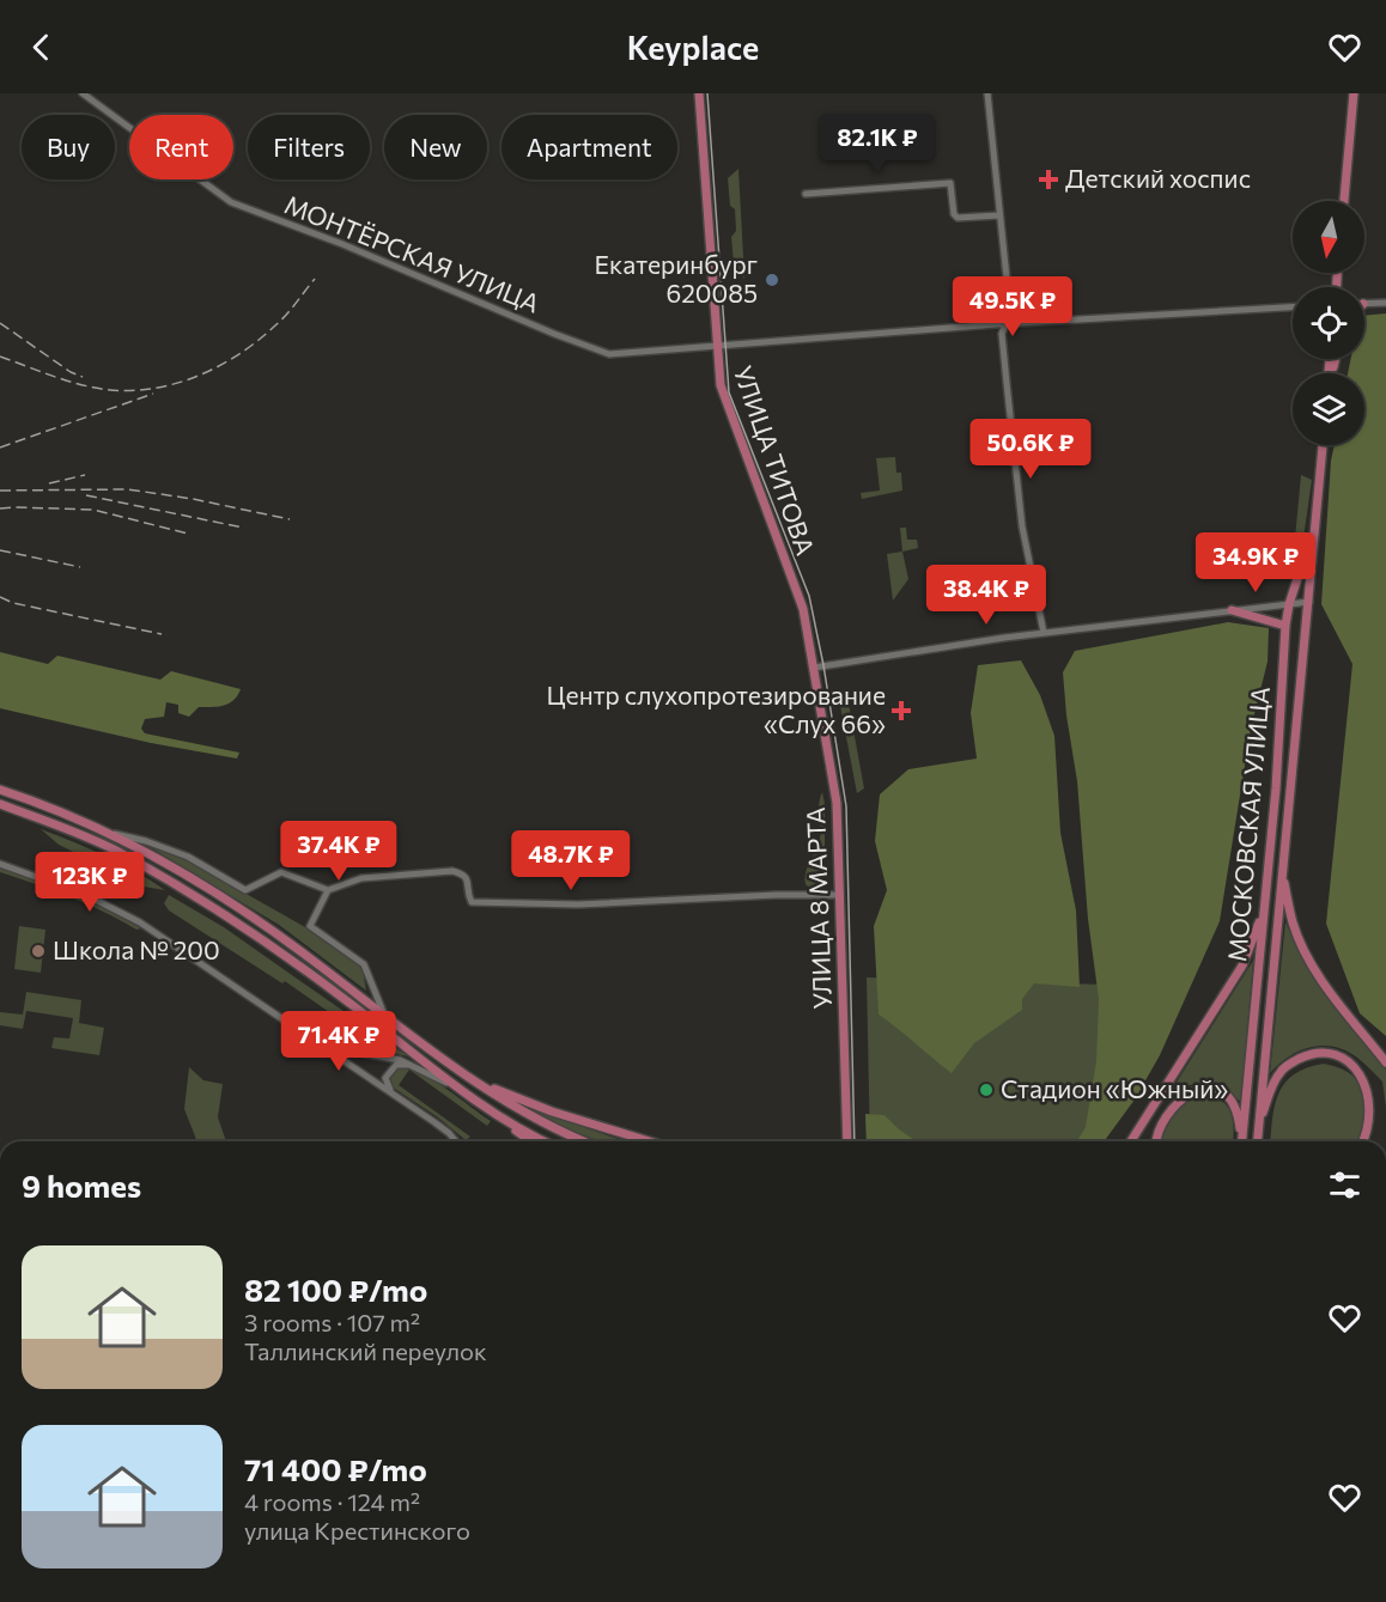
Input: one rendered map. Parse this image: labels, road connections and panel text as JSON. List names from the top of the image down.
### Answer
{
  "streets": {
    "main road": ["УЛИЦА ТИТОВА", "МОСКОВСКАЯ УЛИЦА", "УЛИЦА 8 МАРТА"],
    "street": ["МОНТЁРСКАЯ УЛИЦА"]
  },
  "crossings": [
    ["МОНТЁРСКАЯ УЛИЦА", "УЛИЦА ТИТОВА"],
    ["УЛИЦА ТИТОВА", "УЛИЦА 8 МАРТА"]
  ],
  "places": {
    "health": ["Детский хоспис", "Центр слухопротезирование «Слух 66»"],
    "other": ["Екатеринбург 620085", "Школа № 200", "Стадион «Южный»"]
  },
  "north": "bottom",
  "page": {
    "header": "Keyplace",
    "price": [
      "82.1K ₽",
      "49.5K ₽",
      "50.6K ₽",
      "34.9K ₽",
      "38.4K ₽",
      "37.4K ₽",
      "48.7K ₽",
      "123K ₽",
      "71.4K ₽"
    ],
    "chip": [
      "Buy",
      "Rent",
      "Filters",
      "New",
      "Apartment"
    ],
    "heading": "9 homes",
    "list": [
      {
        "name": "82 100 ₽/mo",
        "note": "3 rooms · 107 m² · Таллинский переулок"
      },
      {
        "name": "71 400 ₽/mo",
        "note": "4 rooms · 124 m² · улица Крестинского"
      }
    ]
  }
}
